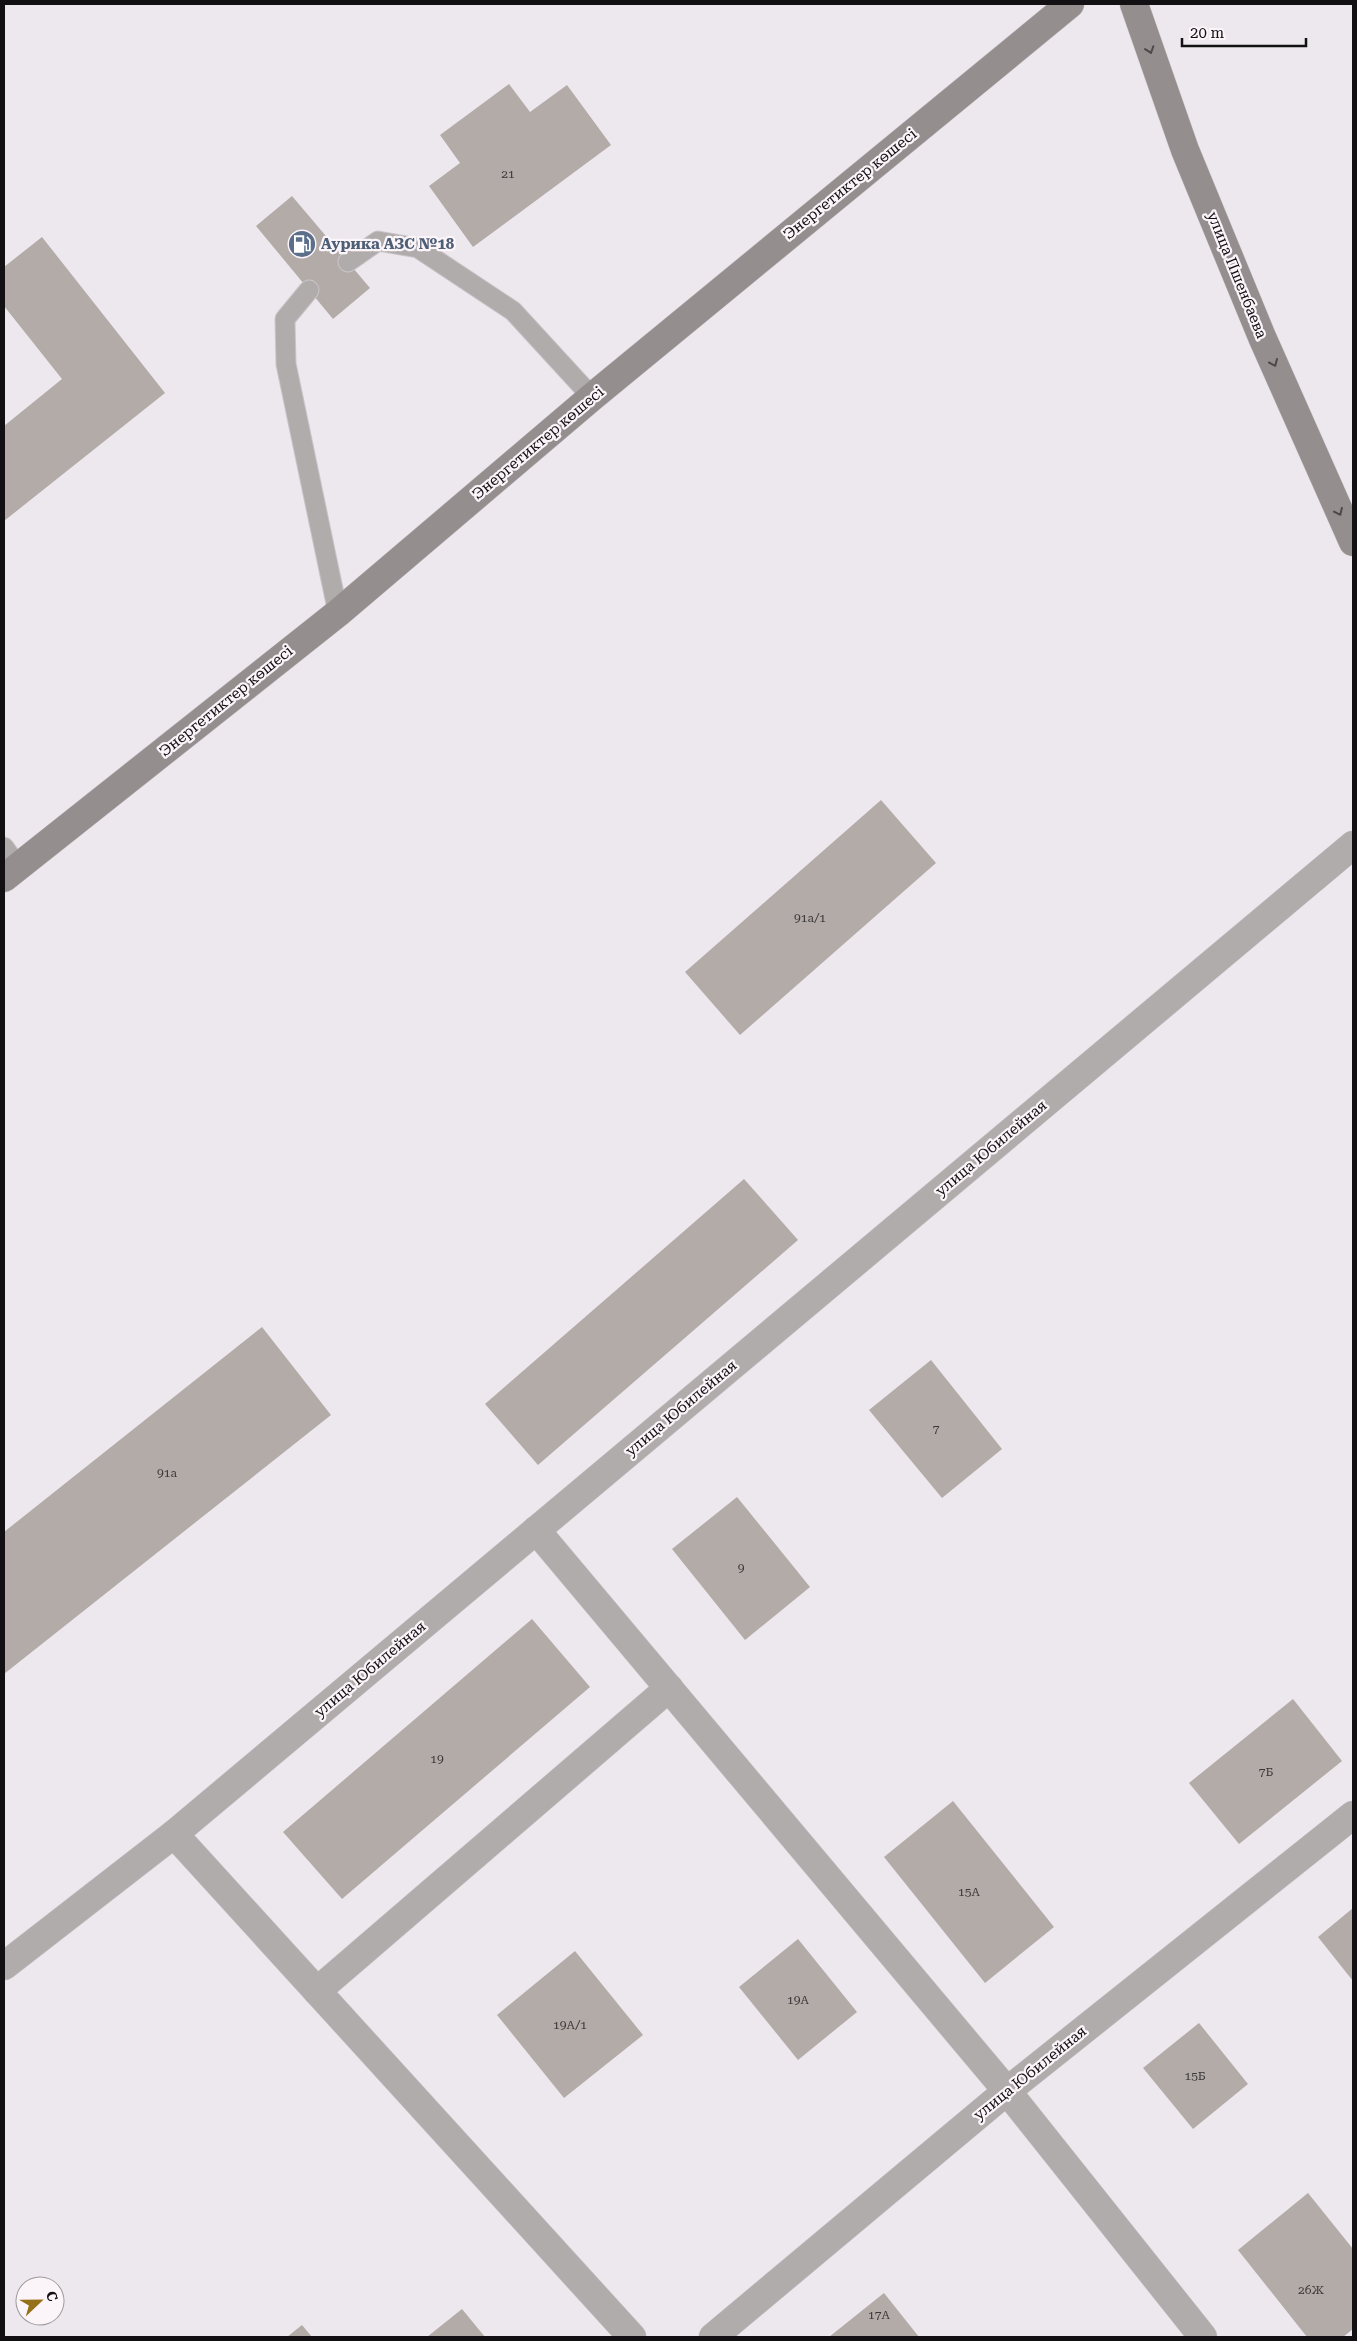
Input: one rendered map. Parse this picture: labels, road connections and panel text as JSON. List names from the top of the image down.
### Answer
{
  "streets": {
    "main road": ["Энергетиктер көшесі", "улица Пшенбаева"],
    "street": ["улица Юбилейная"]
  },
  "one_way": ["улица Пшенбаева"],
  "places": {
    "fuel station": ["Аурика АЗС №18"]
  },
  "house_numbers": [
    "21",
    "91а/1",
    "7",
    "91а",
    "9",
    "19",
    "7Б",
    "15А",
    "19А",
    "19А/1",
    "15Б",
    "26Ж",
    "17А"
  ],
  "scale_bar": "20 m",
  "north": "right"
}
